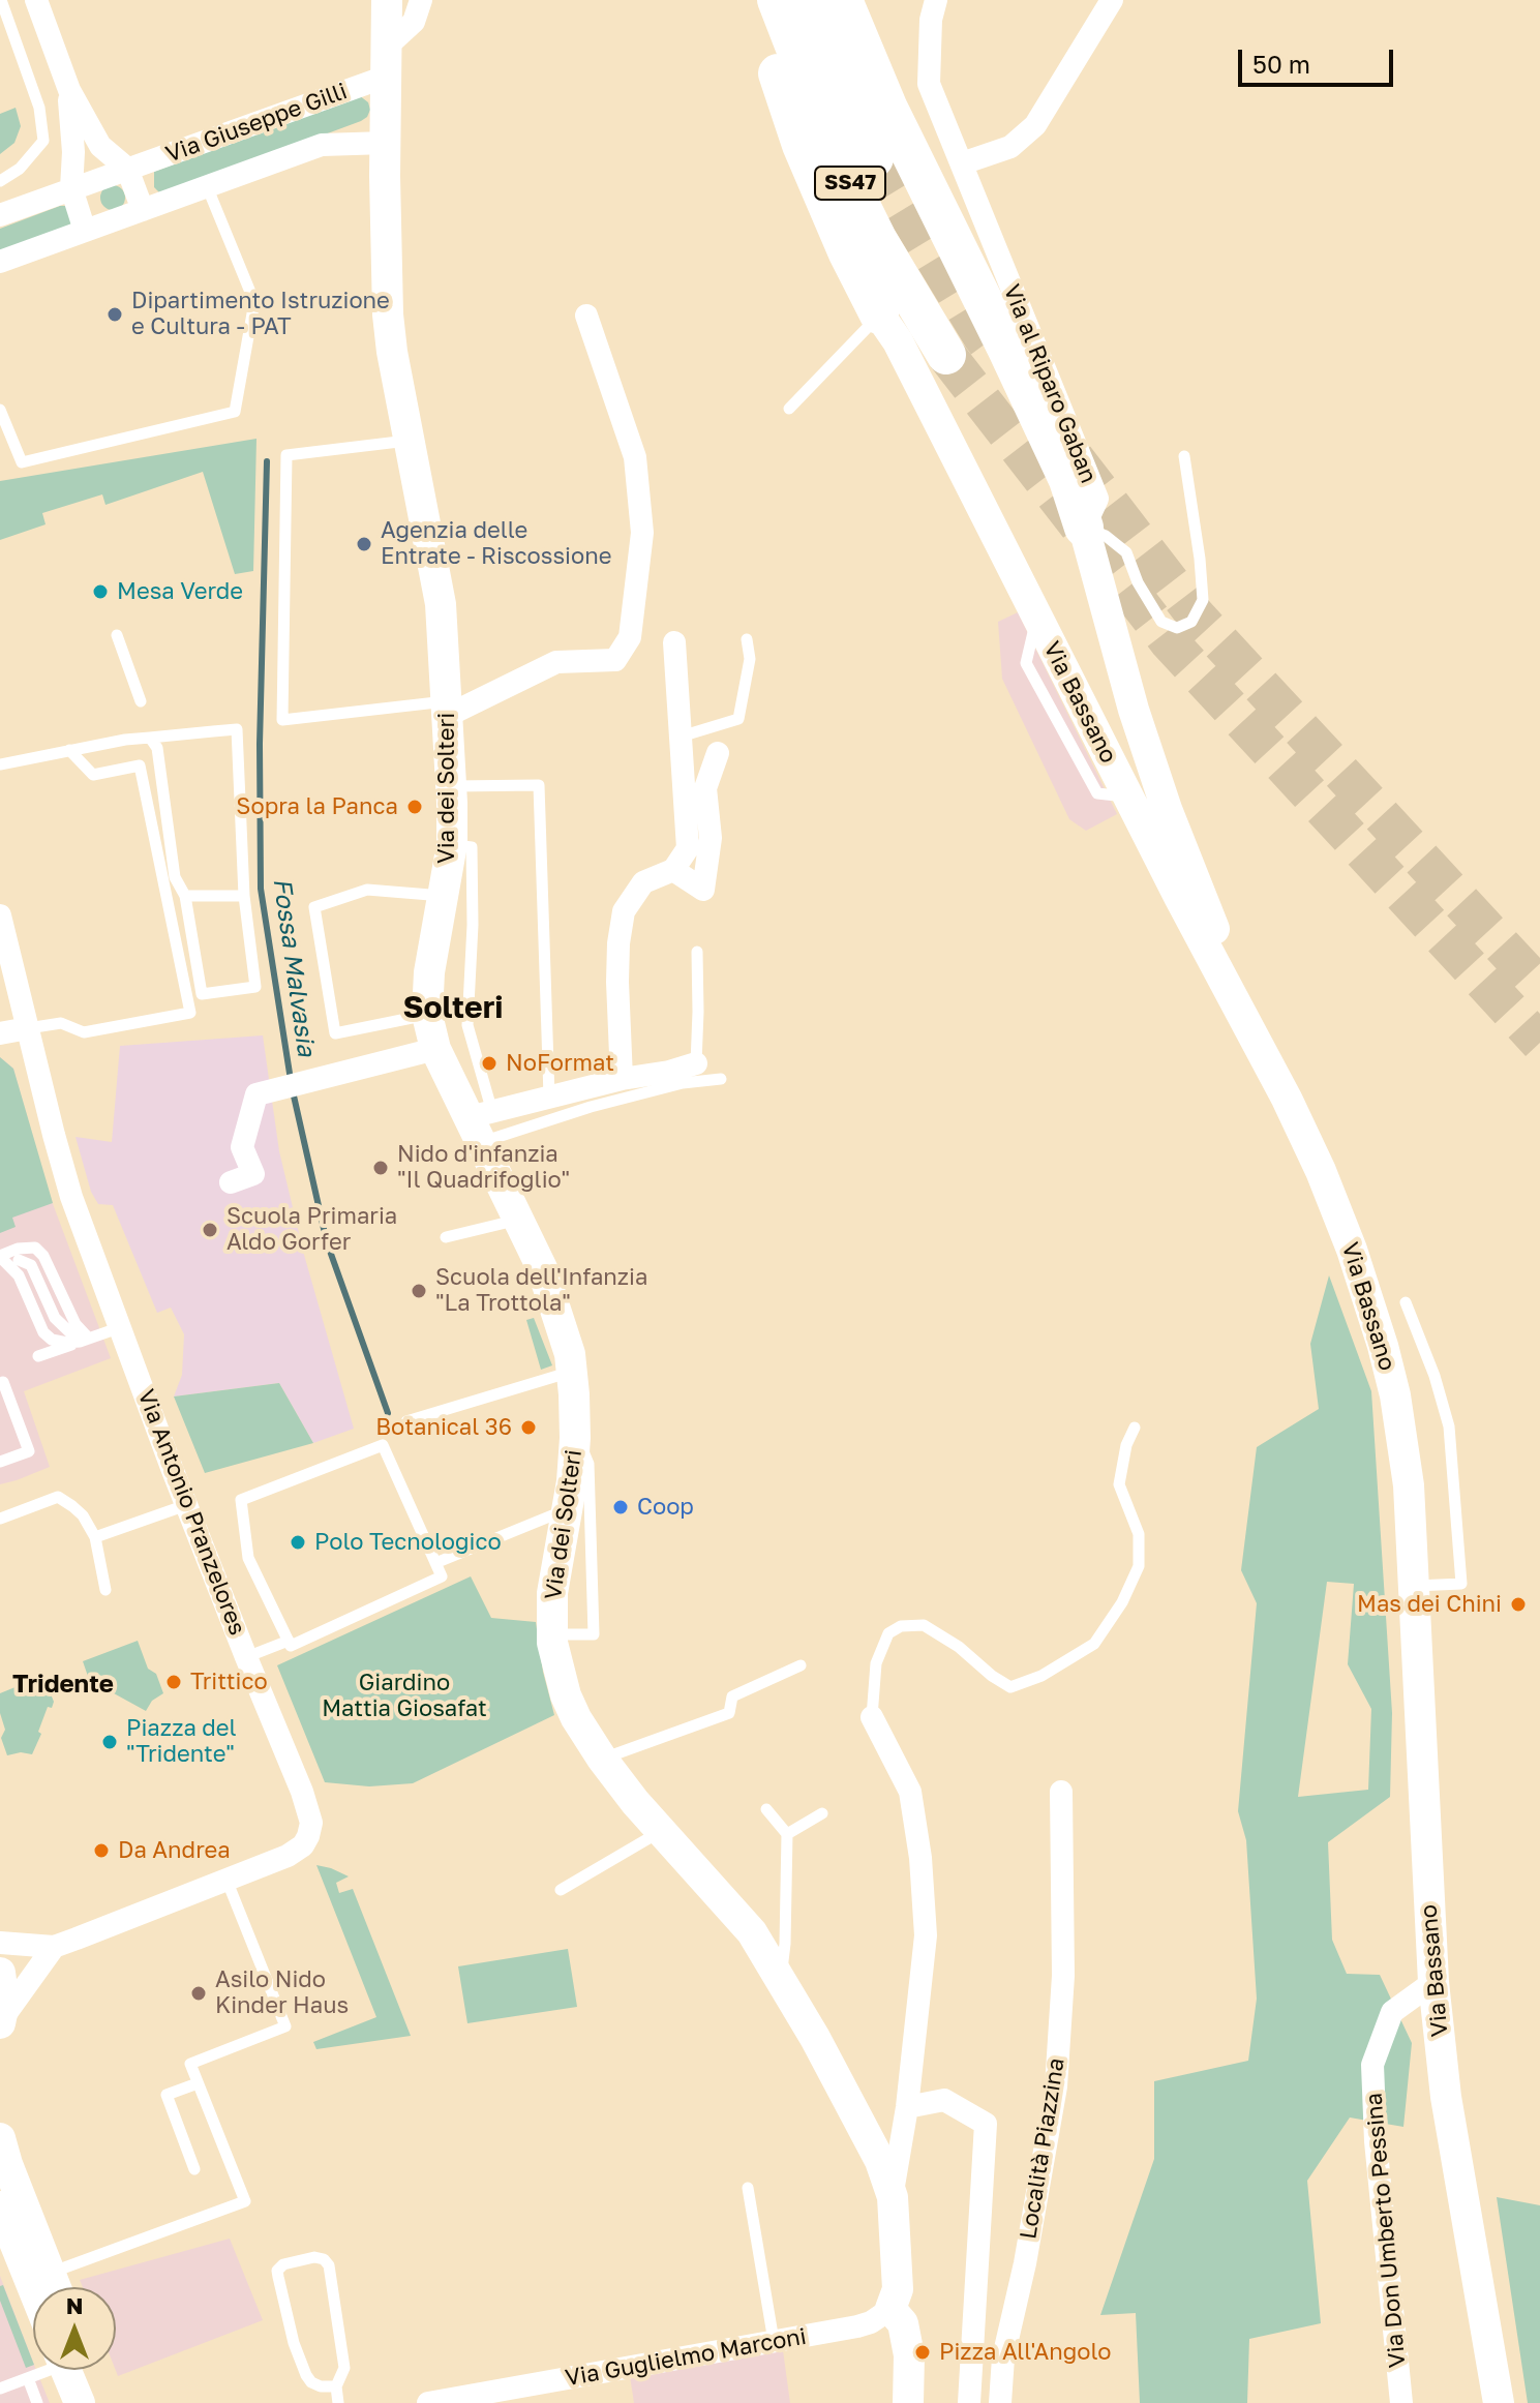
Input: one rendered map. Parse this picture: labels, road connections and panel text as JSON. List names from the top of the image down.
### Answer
{
  "streets": {
    "highway": ["SS47"],
    "main road": ["Via Bassano", "Via dei Solteri"],
    "street": [
      "Via Giuseppe Gilli",
      "Via al Riparo Gaban",
      "Via Antonio Pranzelores",
      "Località Piazzina",
      "Via Don Umberto Pessina",
      "Via Guglielmo Marconi"
    ]
  },
  "crossings": [
    ["Via Giuseppe Gilli", "Via dei Solteri"],
    ["Via Bassano", "Via Don Umberto Pessina"],
    ["Via dei Solteri", "Via Guglielmo Marconi"]
  ],
  "districts": ["Solteri", "Tridente"],
  "water": ["Fossa Malvasia"],
  "parks": ["Giardino Mattia Giosafat"],
  "places": [
    "Dipartimento Istruzione e Cultura - PAT",
    "Agenzia delle Entrate - Riscossione",
    "Mesa Verde",
    "Sopra la Panca",
    "NoFormat",
    "Nido d'infanzia \"Il Quadrifoglio\"",
    "Scuola Primaria Aldo Gorfer",
    "Scuola dell'Infanzia \"La Trottola\"",
    "Botanical 36",
    "Coop",
    "Polo Tecnologico",
    "Mas dei Chini",
    "Trittico",
    "Piazza del \"Tridente\"",
    "Da Andrea",
    "Asilo Nido Kinder Haus",
    "Pizza All'Angolo"
  ],
  "scale_bar": "50 m",
  "north": "top"
}
